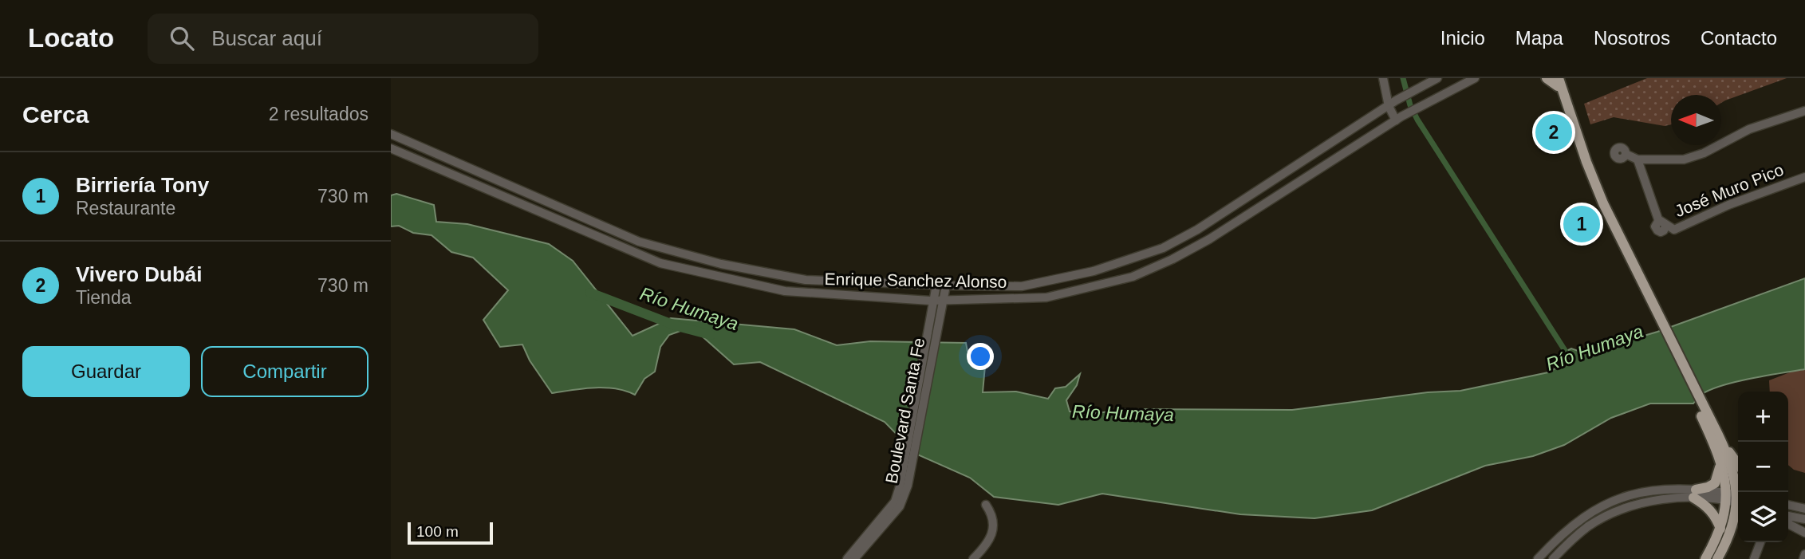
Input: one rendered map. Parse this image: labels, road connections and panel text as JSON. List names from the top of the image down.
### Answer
{
  "streets": {
    "street": ["José Muro Pico", "Enrique Sanchez Alonso", "Boulevard Santa Fe"]
  },
  "crossings": [
    ["Enrique Sanchez Alonso", "Boulevard Santa Fe"]
  ],
  "water": ["Río Humaya"],
  "scale_bar": "100 m",
  "north": "left",
  "page": {
    "header": "Locato",
    "search": "Buscar aquí",
    "nav": [
      "Inicio",
      "Mapa",
      "Nosotros",
      "Contacto"
    ],
    "heading": ["Cerca", "2 resultados"],
    "pins": ["2", "1"],
    "list": [
      {
        "mark": "1",
        "name": "Birriería Tony",
        "note": "Restaurante",
        "value": "730 m"
      },
      {
        "mark": "2",
        "name": "Vivero Dubái",
        "note": "Tienda",
        "value": "730 m"
      }
    ],
    "buttons": ["Guardar", "Compartir"],
    "map_buttons": ["+", "−"],
    "scale": "100 m"
  }
}
